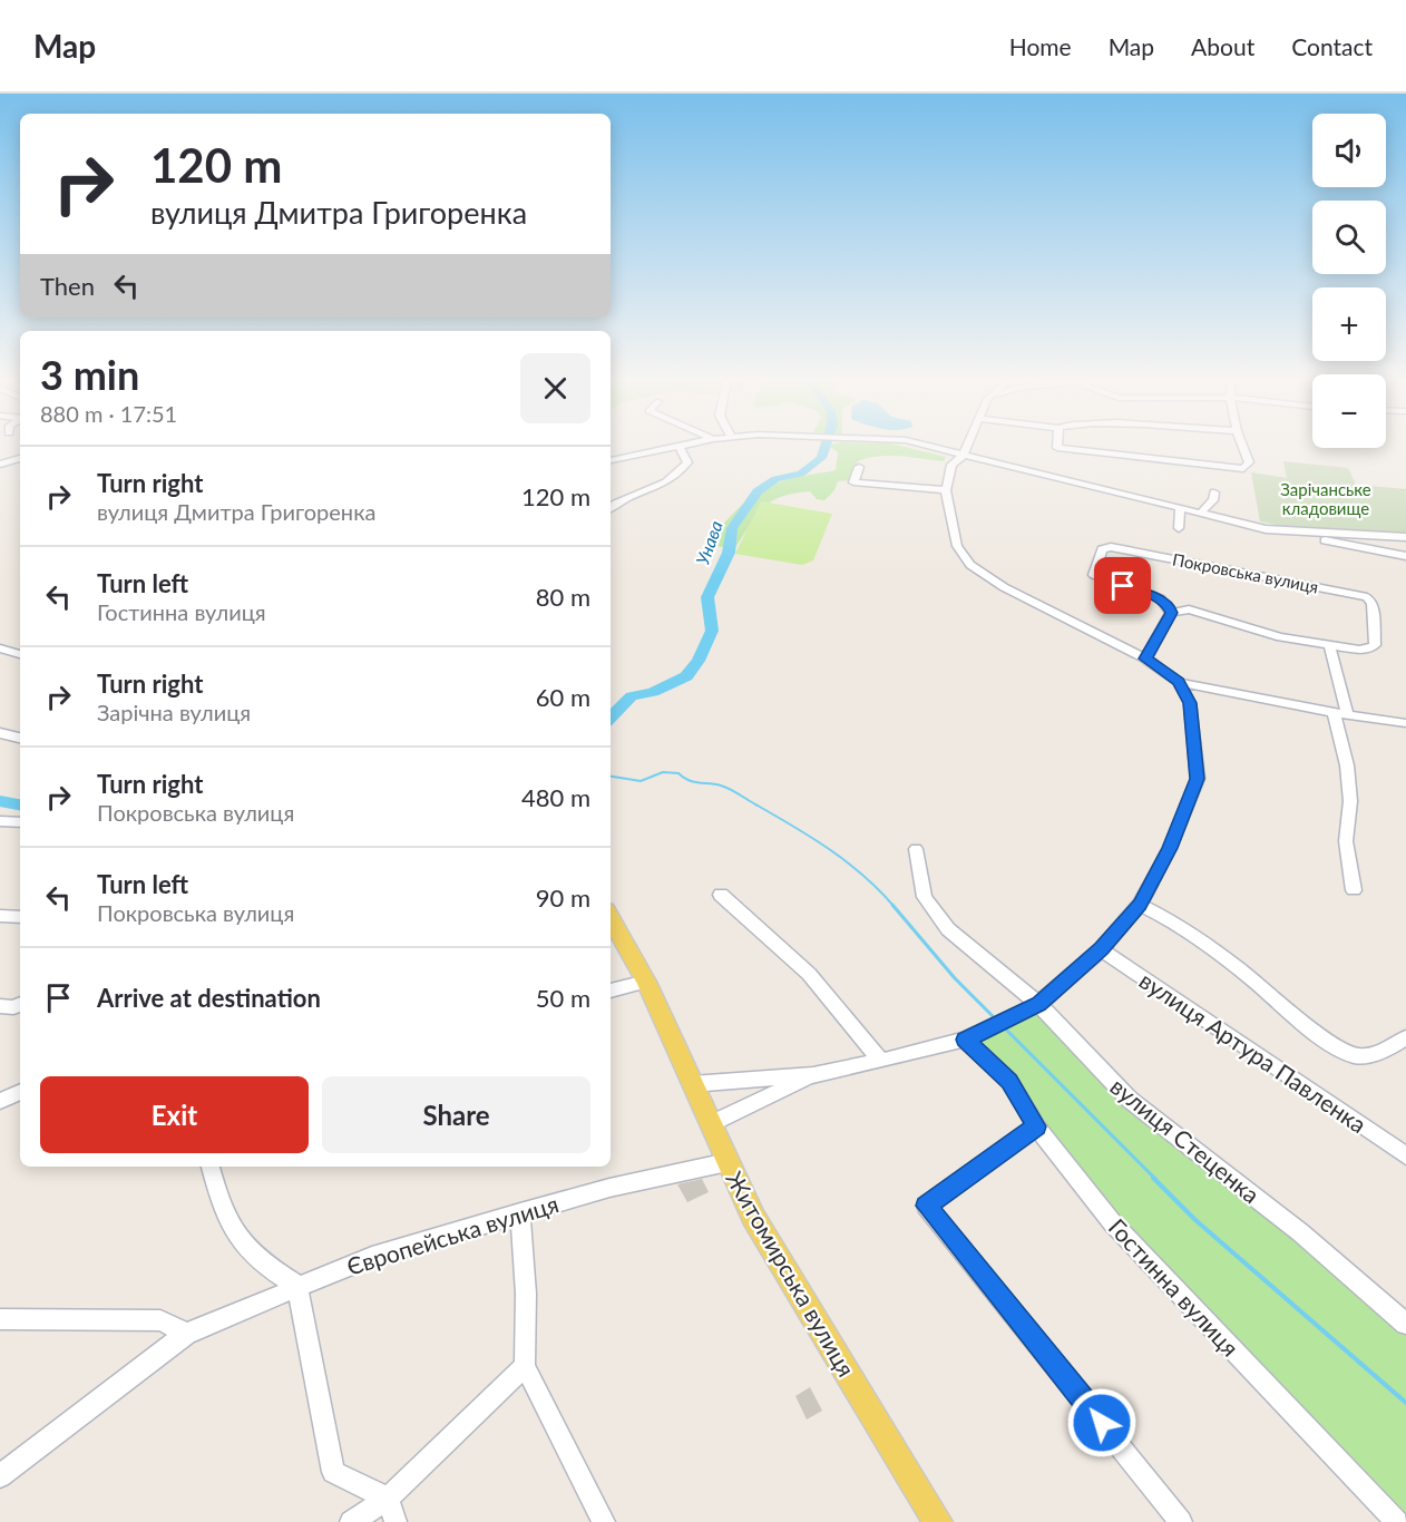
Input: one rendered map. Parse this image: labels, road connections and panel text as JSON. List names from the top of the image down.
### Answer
{
  "streets": {
    "main road": ["Житомирська вулиця"],
    "street": [
      "Покровська вулиця",
      "вулиця Артура Павленка",
      "вулиця Стеценка",
      "Європейська вулиця",
      "Гостинна вулиця"
    ]
  },
  "crossings": [
    ["Європейська вулиця", "Житомирська вулиця"]
  ],
  "water": ["Унава"],
  "parks": ["Зарічанське кладовище"],
  "page": {
    "header": "Map",
    "nav": [
      "Home",
      "Map",
      "About",
      "Contact"
    ],
    "map_buttons": ["+", "−"],
    "turn": ["120 m", "вулиця Дмитра Григоренка"],
    "then": "Then",
    "heading": ["3 min", "880 m · 17:51"],
    "list": [
      {
        "name": "Turn right",
        "note": "вулиця Дмитра Григоренка",
        "value": "120 m"
      },
      {
        "name": "Turn left",
        "note": "Гостинна вулиця",
        "value": "80 m"
      },
      {
        "name": "Turn right",
        "note": "Зарічна вулиця",
        "value": "60 m"
      },
      {
        "name": "Turn right",
        "note": "Покровська вулиця",
        "value": "480 m"
      },
      {
        "name": "Turn left",
        "note": "Покровська вулиця",
        "value": "90 m"
      },
      {
        "name": "Arrive at destination",
        "value": "50 m"
      }
    ],
    "buttons": ["Exit", "Share"]
  }
}
